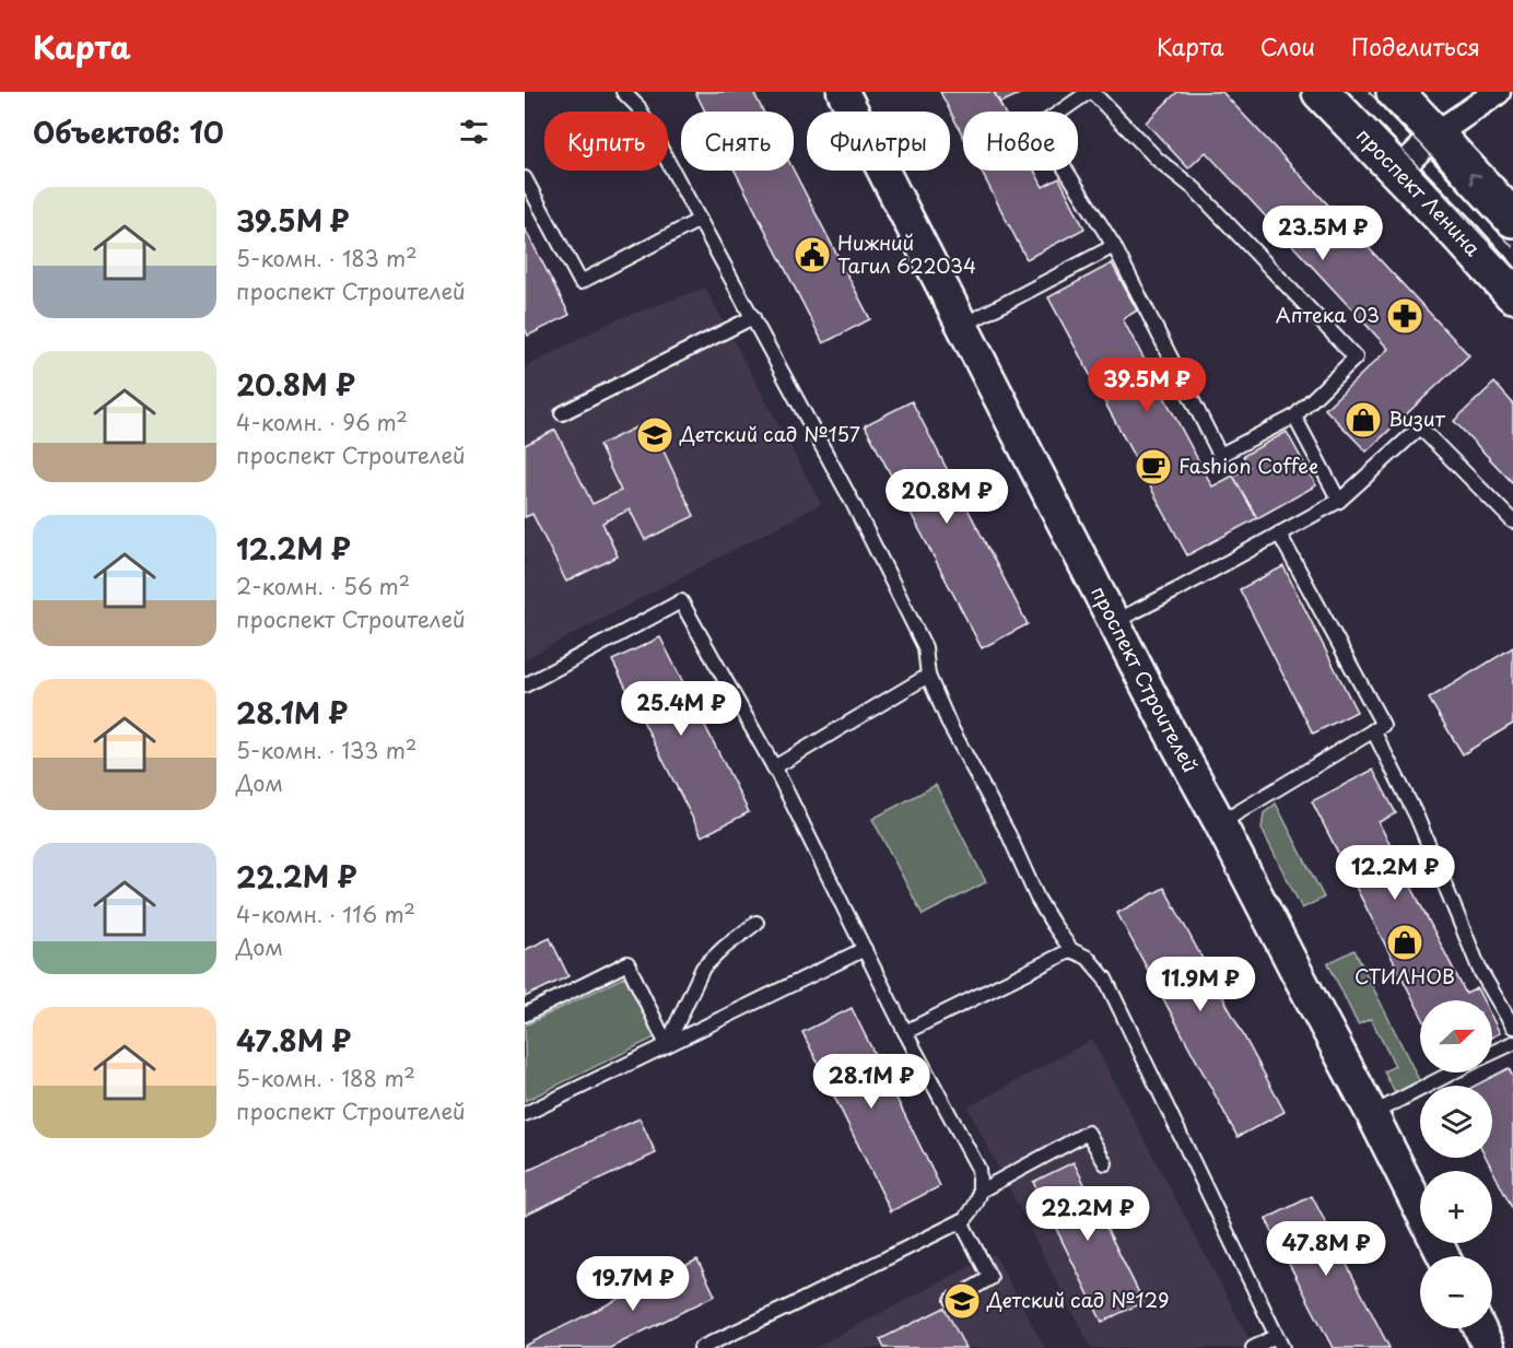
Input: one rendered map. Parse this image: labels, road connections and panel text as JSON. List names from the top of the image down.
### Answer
{
  "streets": {
    "main road": ["проспект Ленина"],
    "street": ["проспект Строителей"]
  },
  "places": {
    "public building": ["Нижний Тагил 622034"],
    "pharmacy": ["Аптека 03"],
    "shop": ["Визит", "СТИЛНОВ"],
    "school or university": ["Детский сад №157", "Детский сад №129"],
    "cafe": ["Fashion Coffee"]
  },
  "north": "right",
  "page": {
    "header": "Карта",
    "nav": ["Карта", "Слои", "Поделиться"],
    "heading": "Объектов: 10",
    "chip": [
      "Купить",
      "Снять",
      "Фильтры",
      "Новое"
    ],
    "list": [
      {
        "name": "39.5M ₽",
        "note": "5-комн. · 183 m² · проспект Строителей"
      },
      {
        "name": "20.8M ₽",
        "note": "4-комн. · 96 m² · проспект Строителей"
      },
      {
        "name": "12.2M ₽",
        "note": "2-комн. · 56 m² · проспект Строителей"
      },
      {
        "name": "28.1M ₽",
        "note": "5-комн. · 133 m² · Дом"
      },
      {
        "name": "22.2M ₽",
        "note": "4-комн. · 116 m² · Дом"
      },
      {
        "name": "47.8M ₽",
        "note": "5-комн. · 188 m² · проспект Строителей"
      }
    ],
    "price": [
      "23.5M ₽",
      "39.5M ₽",
      "20.8M ₽",
      "25.4M ₽",
      "12.2M ₽",
      "11.9M ₽",
      "28.1M ₽",
      "22.2M ₽",
      "47.8M ₽",
      "19.7M ₽"
    ],
    "map_buttons": ["+", "−"]
  }
}
